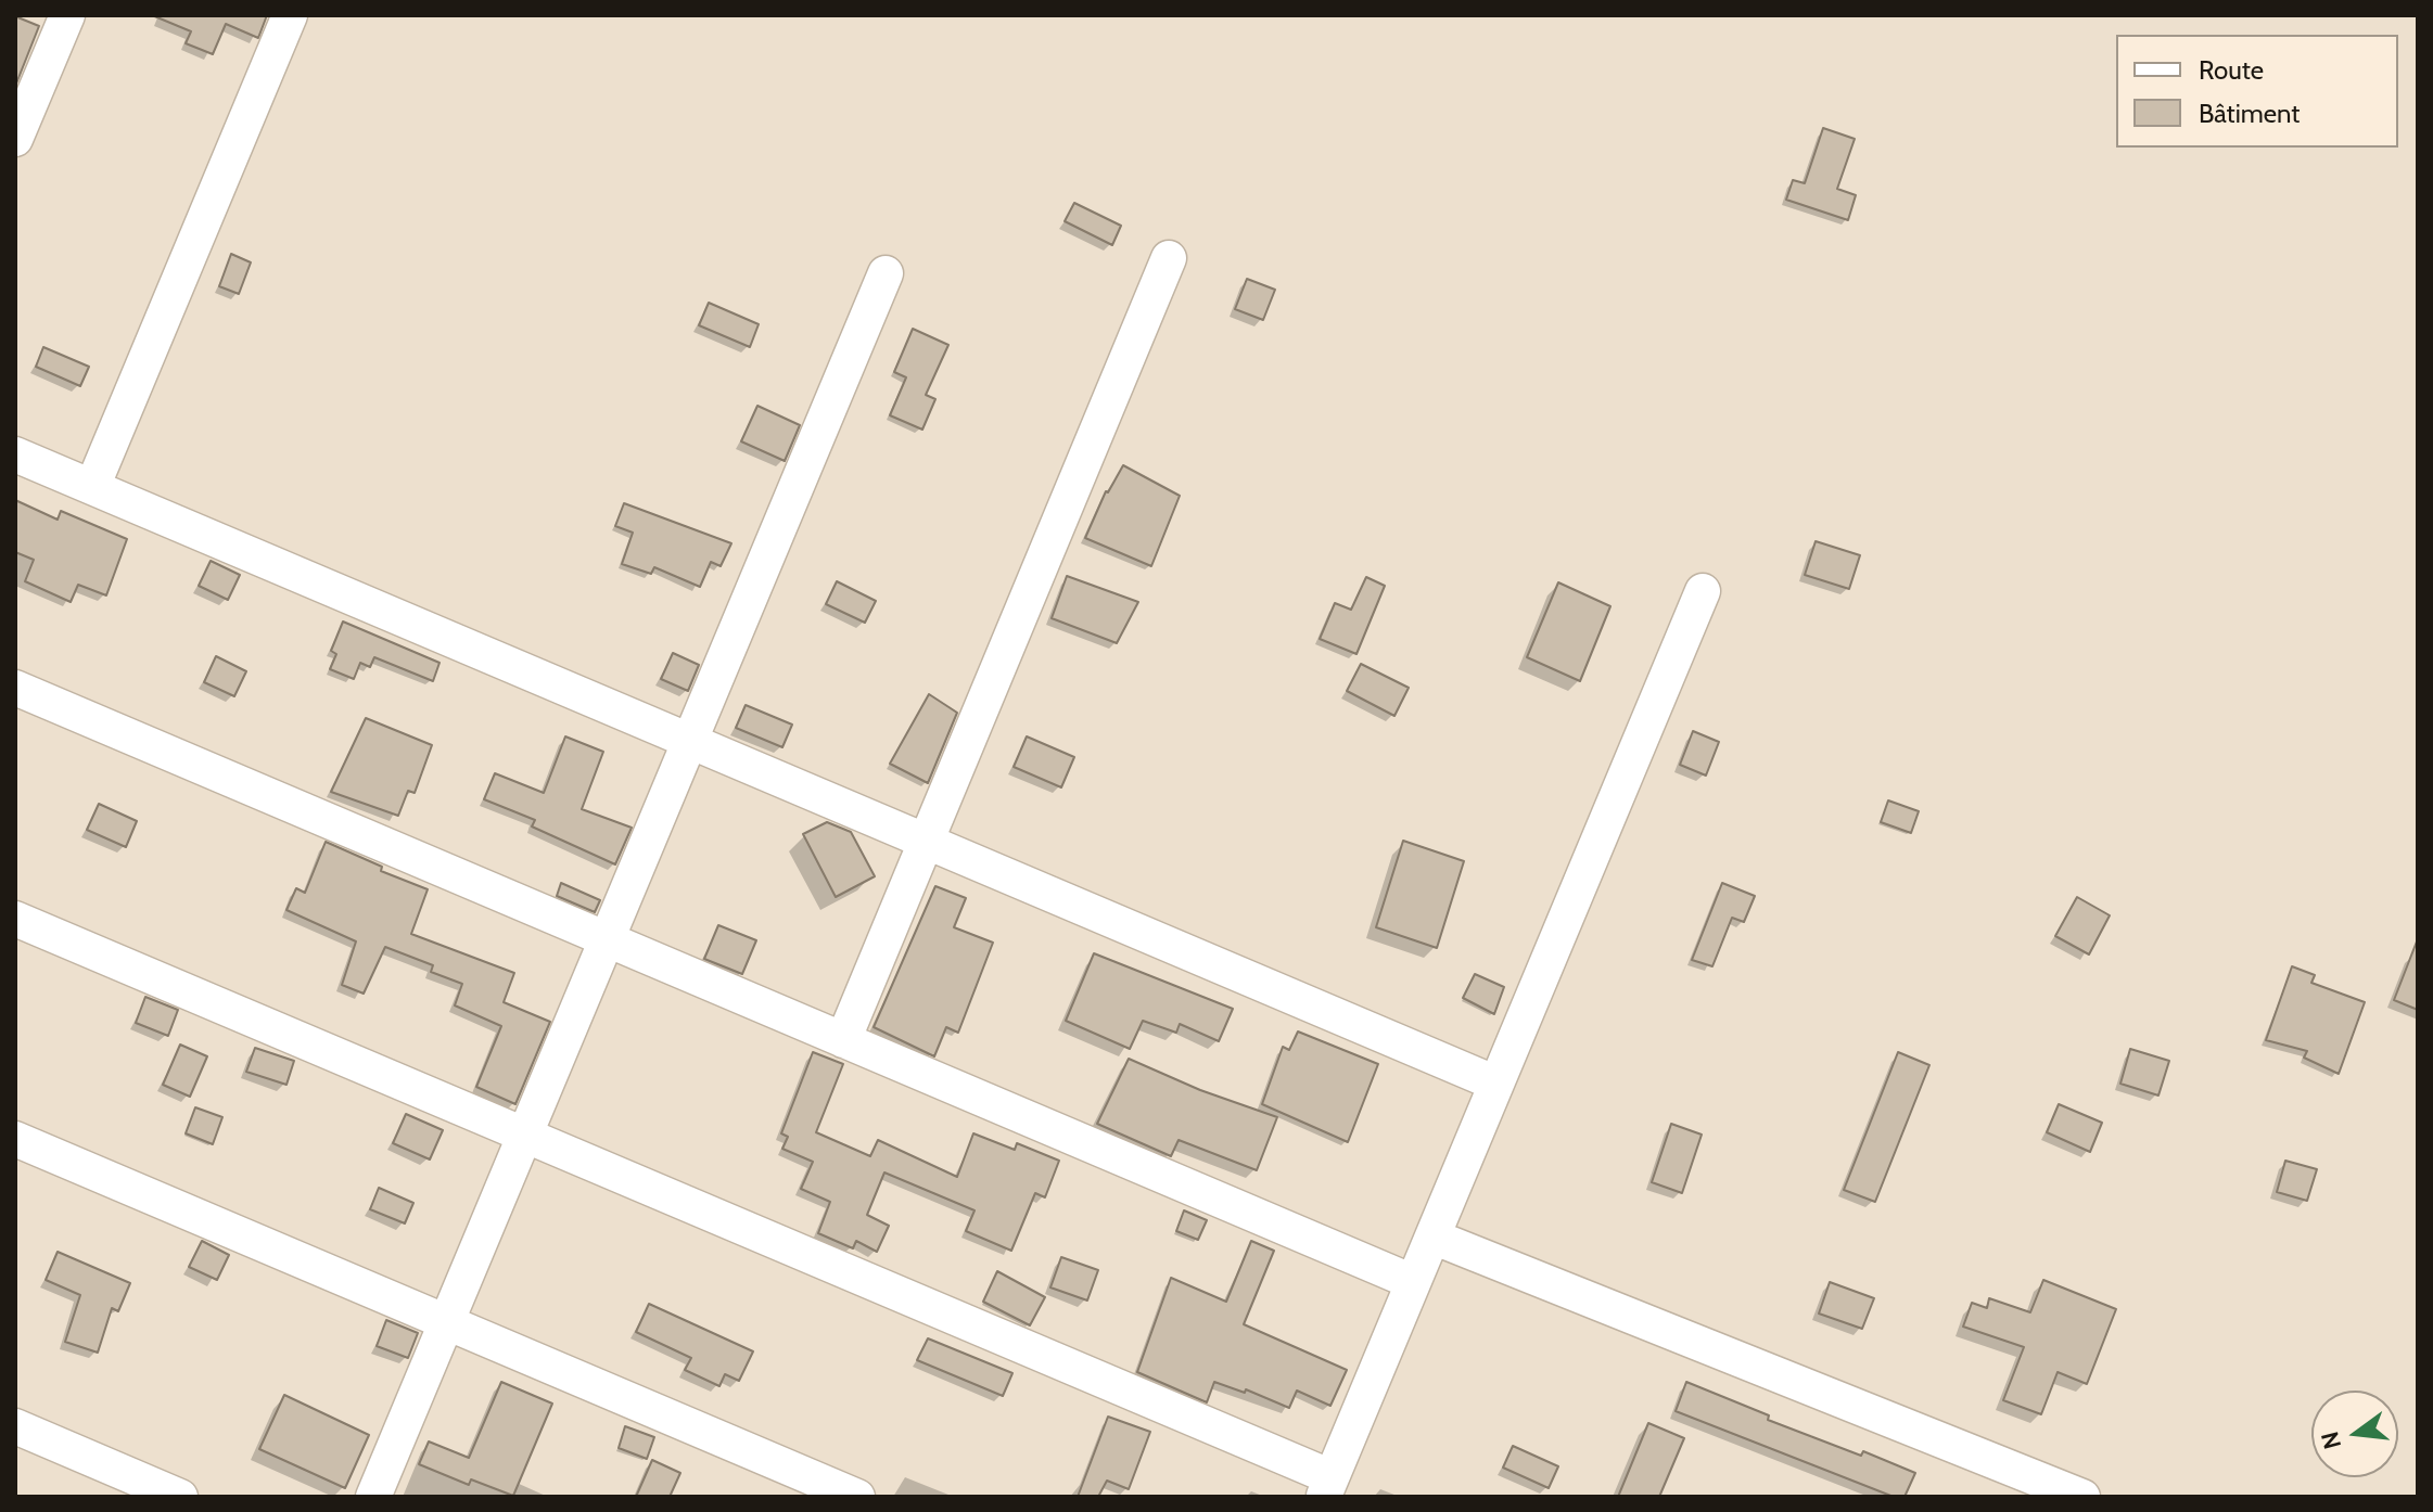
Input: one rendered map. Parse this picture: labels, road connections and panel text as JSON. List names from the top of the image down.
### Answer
{
  "legend": ["Route", "Bâtiment"],
  "north": "left"
}
